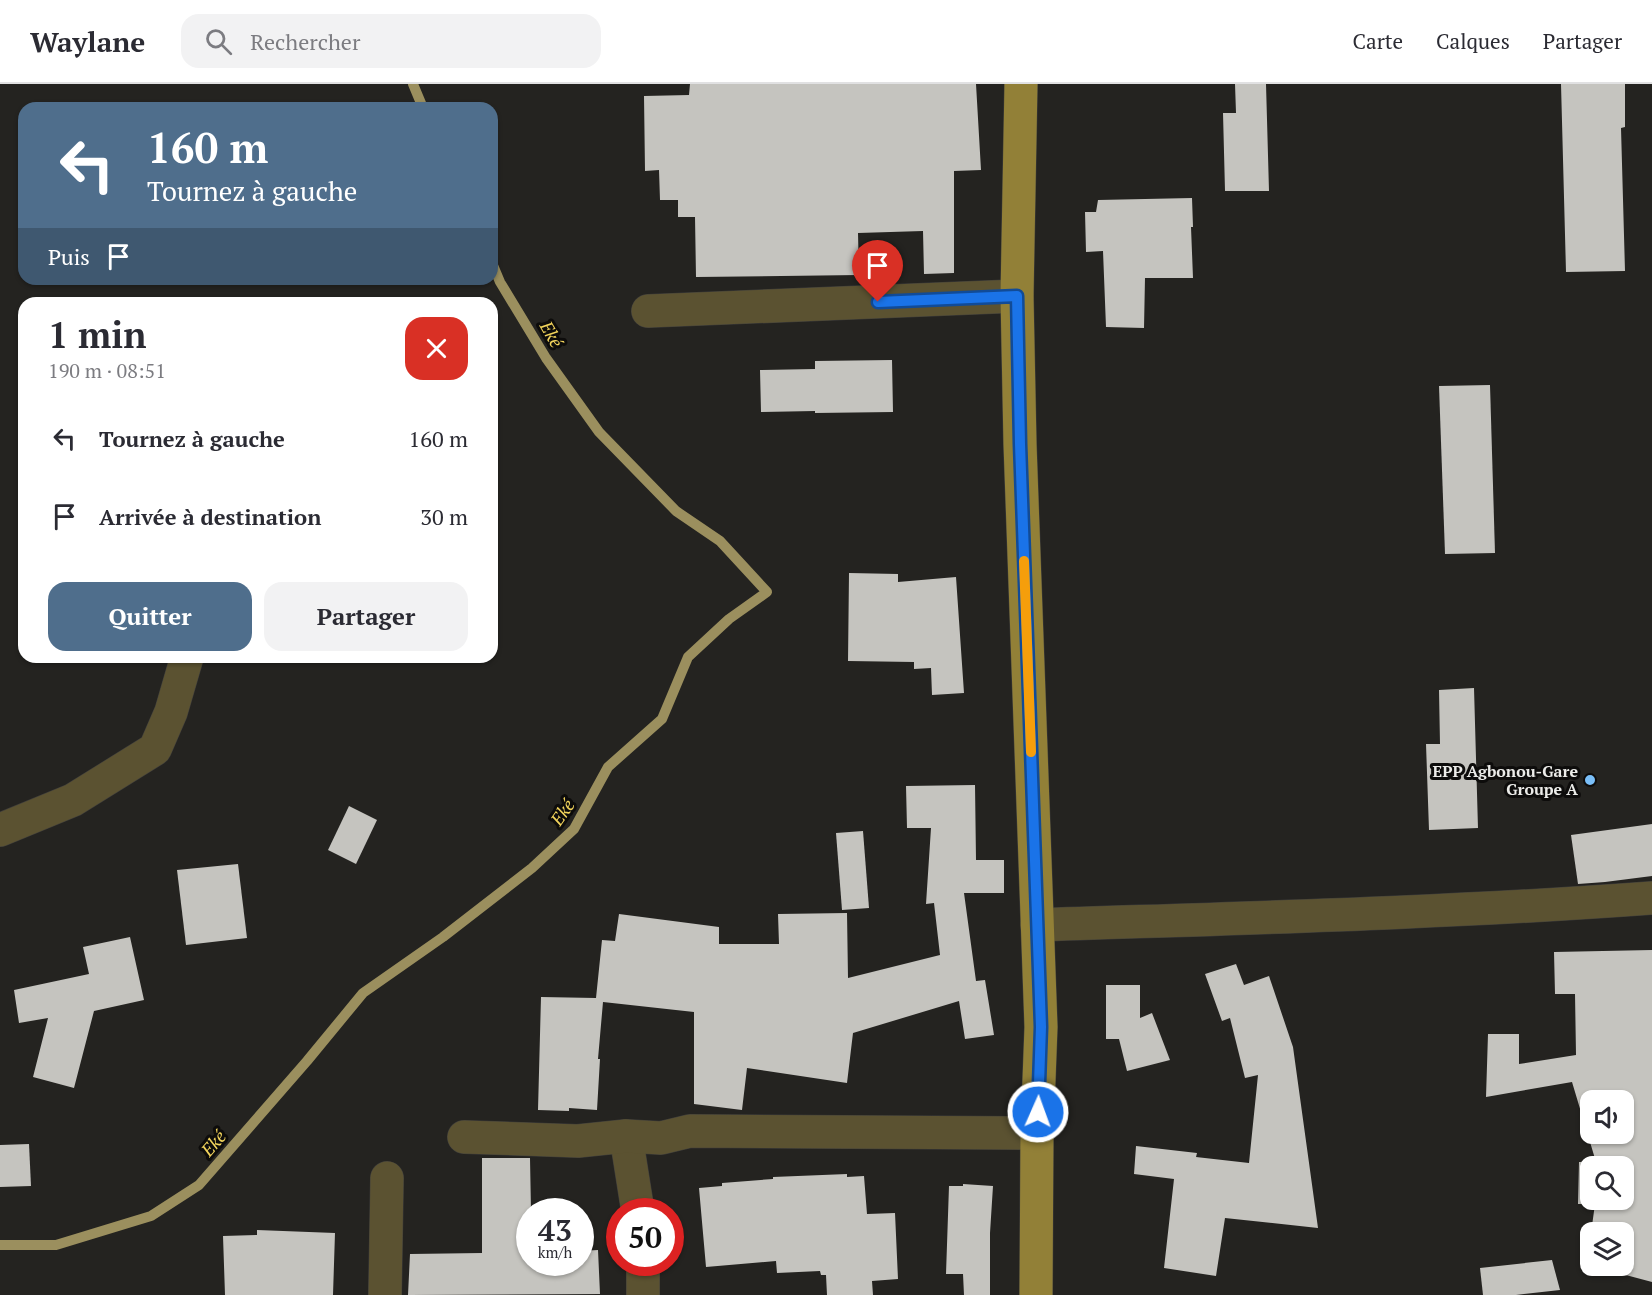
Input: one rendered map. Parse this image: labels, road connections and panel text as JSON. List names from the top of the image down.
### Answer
{
  "water": ["Eké"],
  "places": ["EPP Agbonou-Gare Groupe A"],
  "page": {
    "header": "Waylane",
    "search": "Rechercher",
    "nav": ["Carte", "Calques", "Partager"],
    "turn": ["160 m", "Tournez à gauche"],
    "then": "Puis",
    "heading": ["1 min", "190 m · 08:51"],
    "list": [
      {
        "name": "Tournez à gauche",
        "value": "160 m"
      },
      {
        "name": "Arrivée à destination",
        "value": "30 m"
      }
    ],
    "buttons": ["Quitter", "Partager"],
    "speed": "43 km/h",
    "limit": "50"
  }
}
